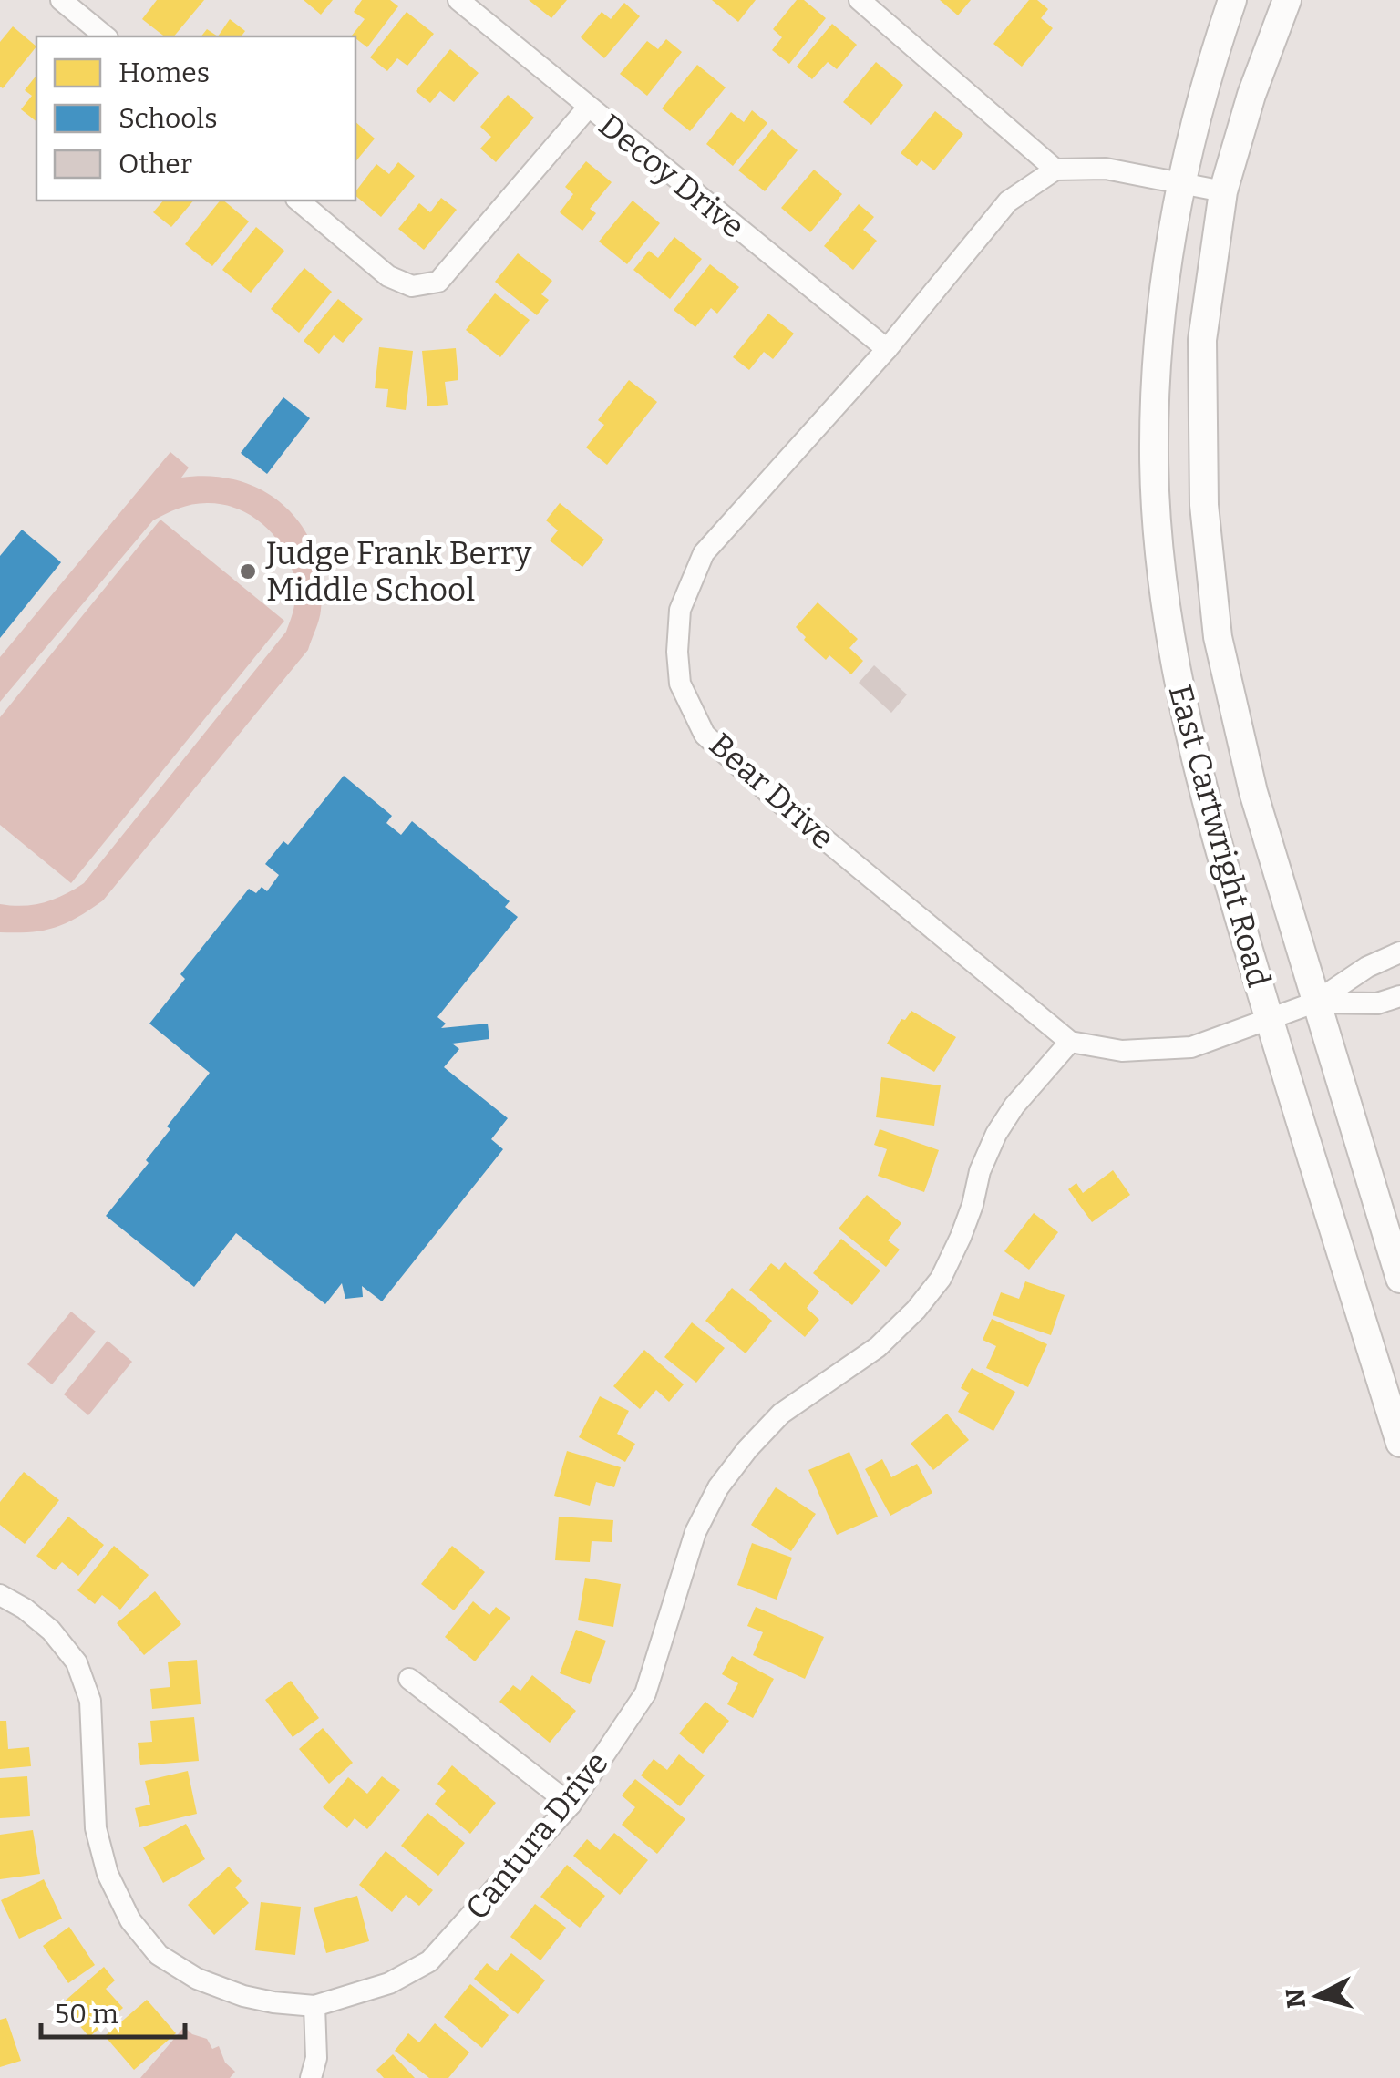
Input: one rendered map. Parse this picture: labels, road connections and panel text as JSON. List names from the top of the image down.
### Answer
{
  "streets": {
    "main road": ["East Cartwright Road"],
    "street": ["Decoy Drive", "Bear Drive", "Cantura Drive"]
  },
  "crossings": [
    ["Decoy Drive", "Bear Drive"],
    ["Bear Drive", "East Cartwright Road"],
    ["Bear Drive", "Cantura Drive"]
  ],
  "places": ["Judge Frank Berry Middle School"],
  "legend": ["Homes", "Schools", "Other"],
  "scale_bar": "50 m",
  "north": "left"
}
